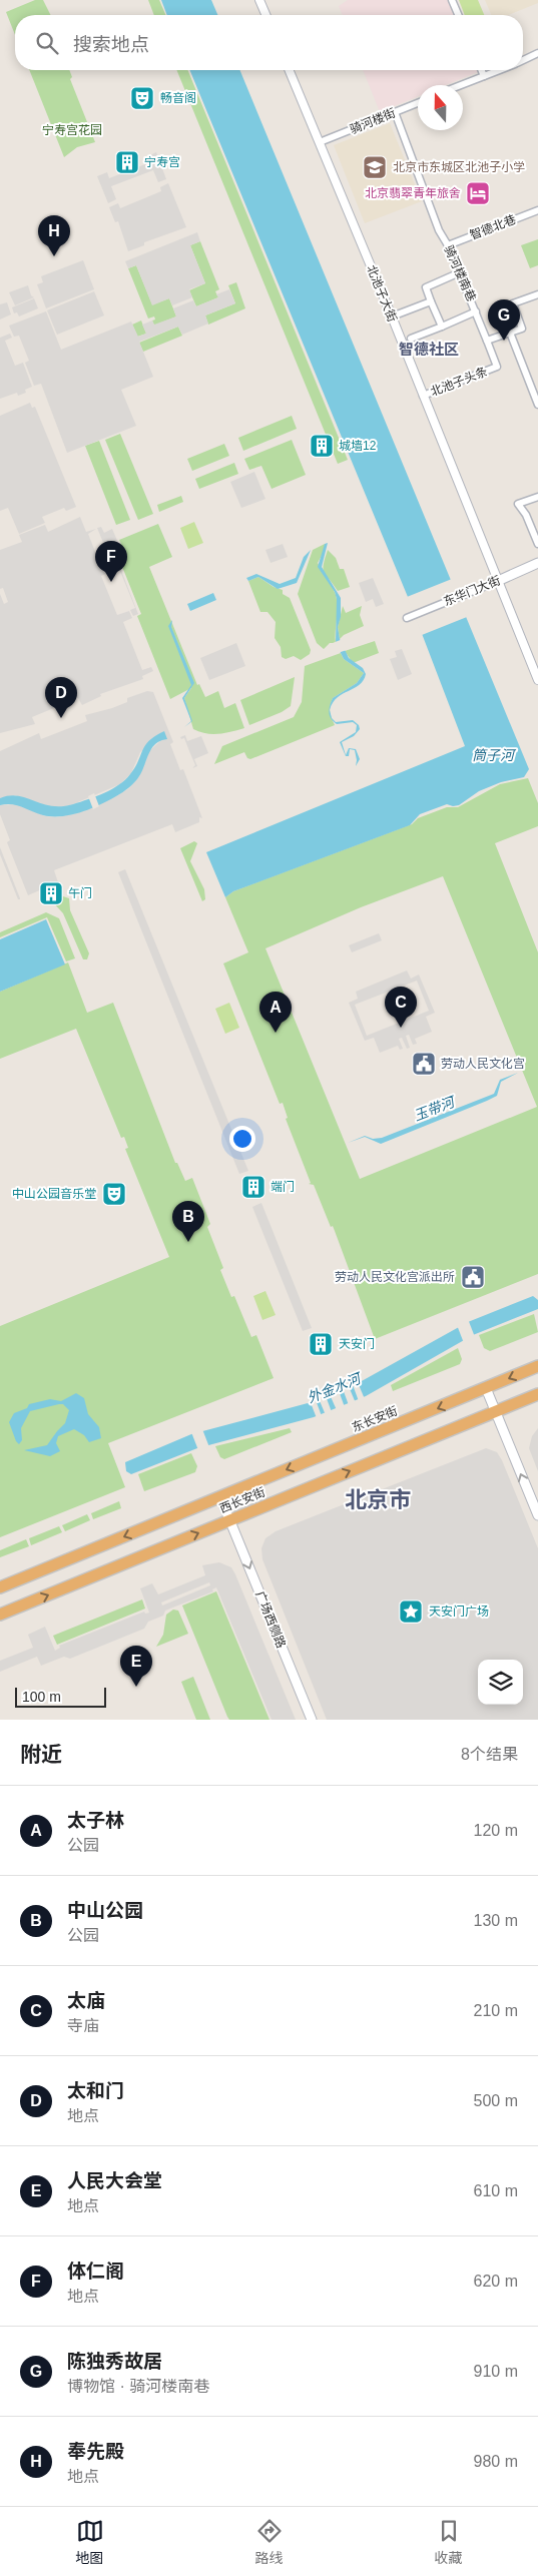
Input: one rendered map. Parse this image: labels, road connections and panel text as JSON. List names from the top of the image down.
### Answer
{
  "streets": {
    "highway": ["东长安街", "西长安街"],
    "main road": ["东华门大街", "广场西侧路"],
    "street": [
      "骑河楼街",
      "智德北巷",
      "骑河楼南巷",
      "北池子大街",
      "北池子头条"
    ]
  },
  "crossings": [
    ["骑河楼街", "骑河楼南巷"],
    ["骑河楼街", "北池子大街"],
    ["智德北巷", "骑河楼南巷"],
    ["骑河楼南巷", "北池子头条"],
    ["北池子大街", "北池子头条"],
    ["北池子大街", "东华门大街"],
    ["东长安街", "西长安街"],
    ["东长安街", "广场西侧路"],
    ["西长安街", "广场西侧路"]
  ],
  "one_way": ["东长安街", "广场西侧路"],
  "districts": ["智德社区", "北京市"],
  "water": ["筒子河", "玉带河", "外金水河"],
  "parks": ["宁寿宫花园"],
  "places": {
    "theatre": ["畅音阁", "中山公园音乐堂"],
    "building": [
      "宁寿宫",
      "城墙12",
      "午门",
      "端门",
      "天安门"
    ],
    "school or university": ["北京市东城区北池子小学"],
    "hotel": ["北京翡翠青年旅舍"],
    "public building": ["劳动人民文化宫", "劳动人民文化宫派出所"],
    "place": ["天安门广场"]
  },
  "scale_bar": "100 m",
  "north": "top",
  "page": {
    "search": "搜索地点",
    "pins": [
      "H",
      "G",
      "F",
      "D",
      "C",
      "A",
      "B",
      "E"
    ],
    "scale": "100 m",
    "heading": ["附近", "8个结果"],
    "list": [
      {
        "mark": "A",
        "name": "太子林",
        "note": "公园",
        "value": "120 m"
      },
      {
        "mark": "B",
        "name": "中山公园",
        "note": "公园",
        "value": "130 m"
      },
      {
        "mark": "C",
        "name": "太庙",
        "note": "寺庙",
        "value": "210 m"
      },
      {
        "mark": "D",
        "name": "太和门",
        "note": "地点",
        "value": "500 m"
      },
      {
        "mark": "E",
        "name": "人民大会堂",
        "note": "地点",
        "value": "610 m"
      },
      {
        "mark": "F",
        "name": "体仁阁",
        "note": "地点",
        "value": "620 m"
      },
      {
        "mark": "G",
        "name": "陈独秀故居",
        "note": "博物馆 · 骑河楼南巷",
        "value": "910 m"
      },
      {
        "mark": "H",
        "name": "奉先殿",
        "note": "地点",
        "value": "980 m"
      }
    ],
    "nav": ["地图", "路线", "收藏"]
  }
}
